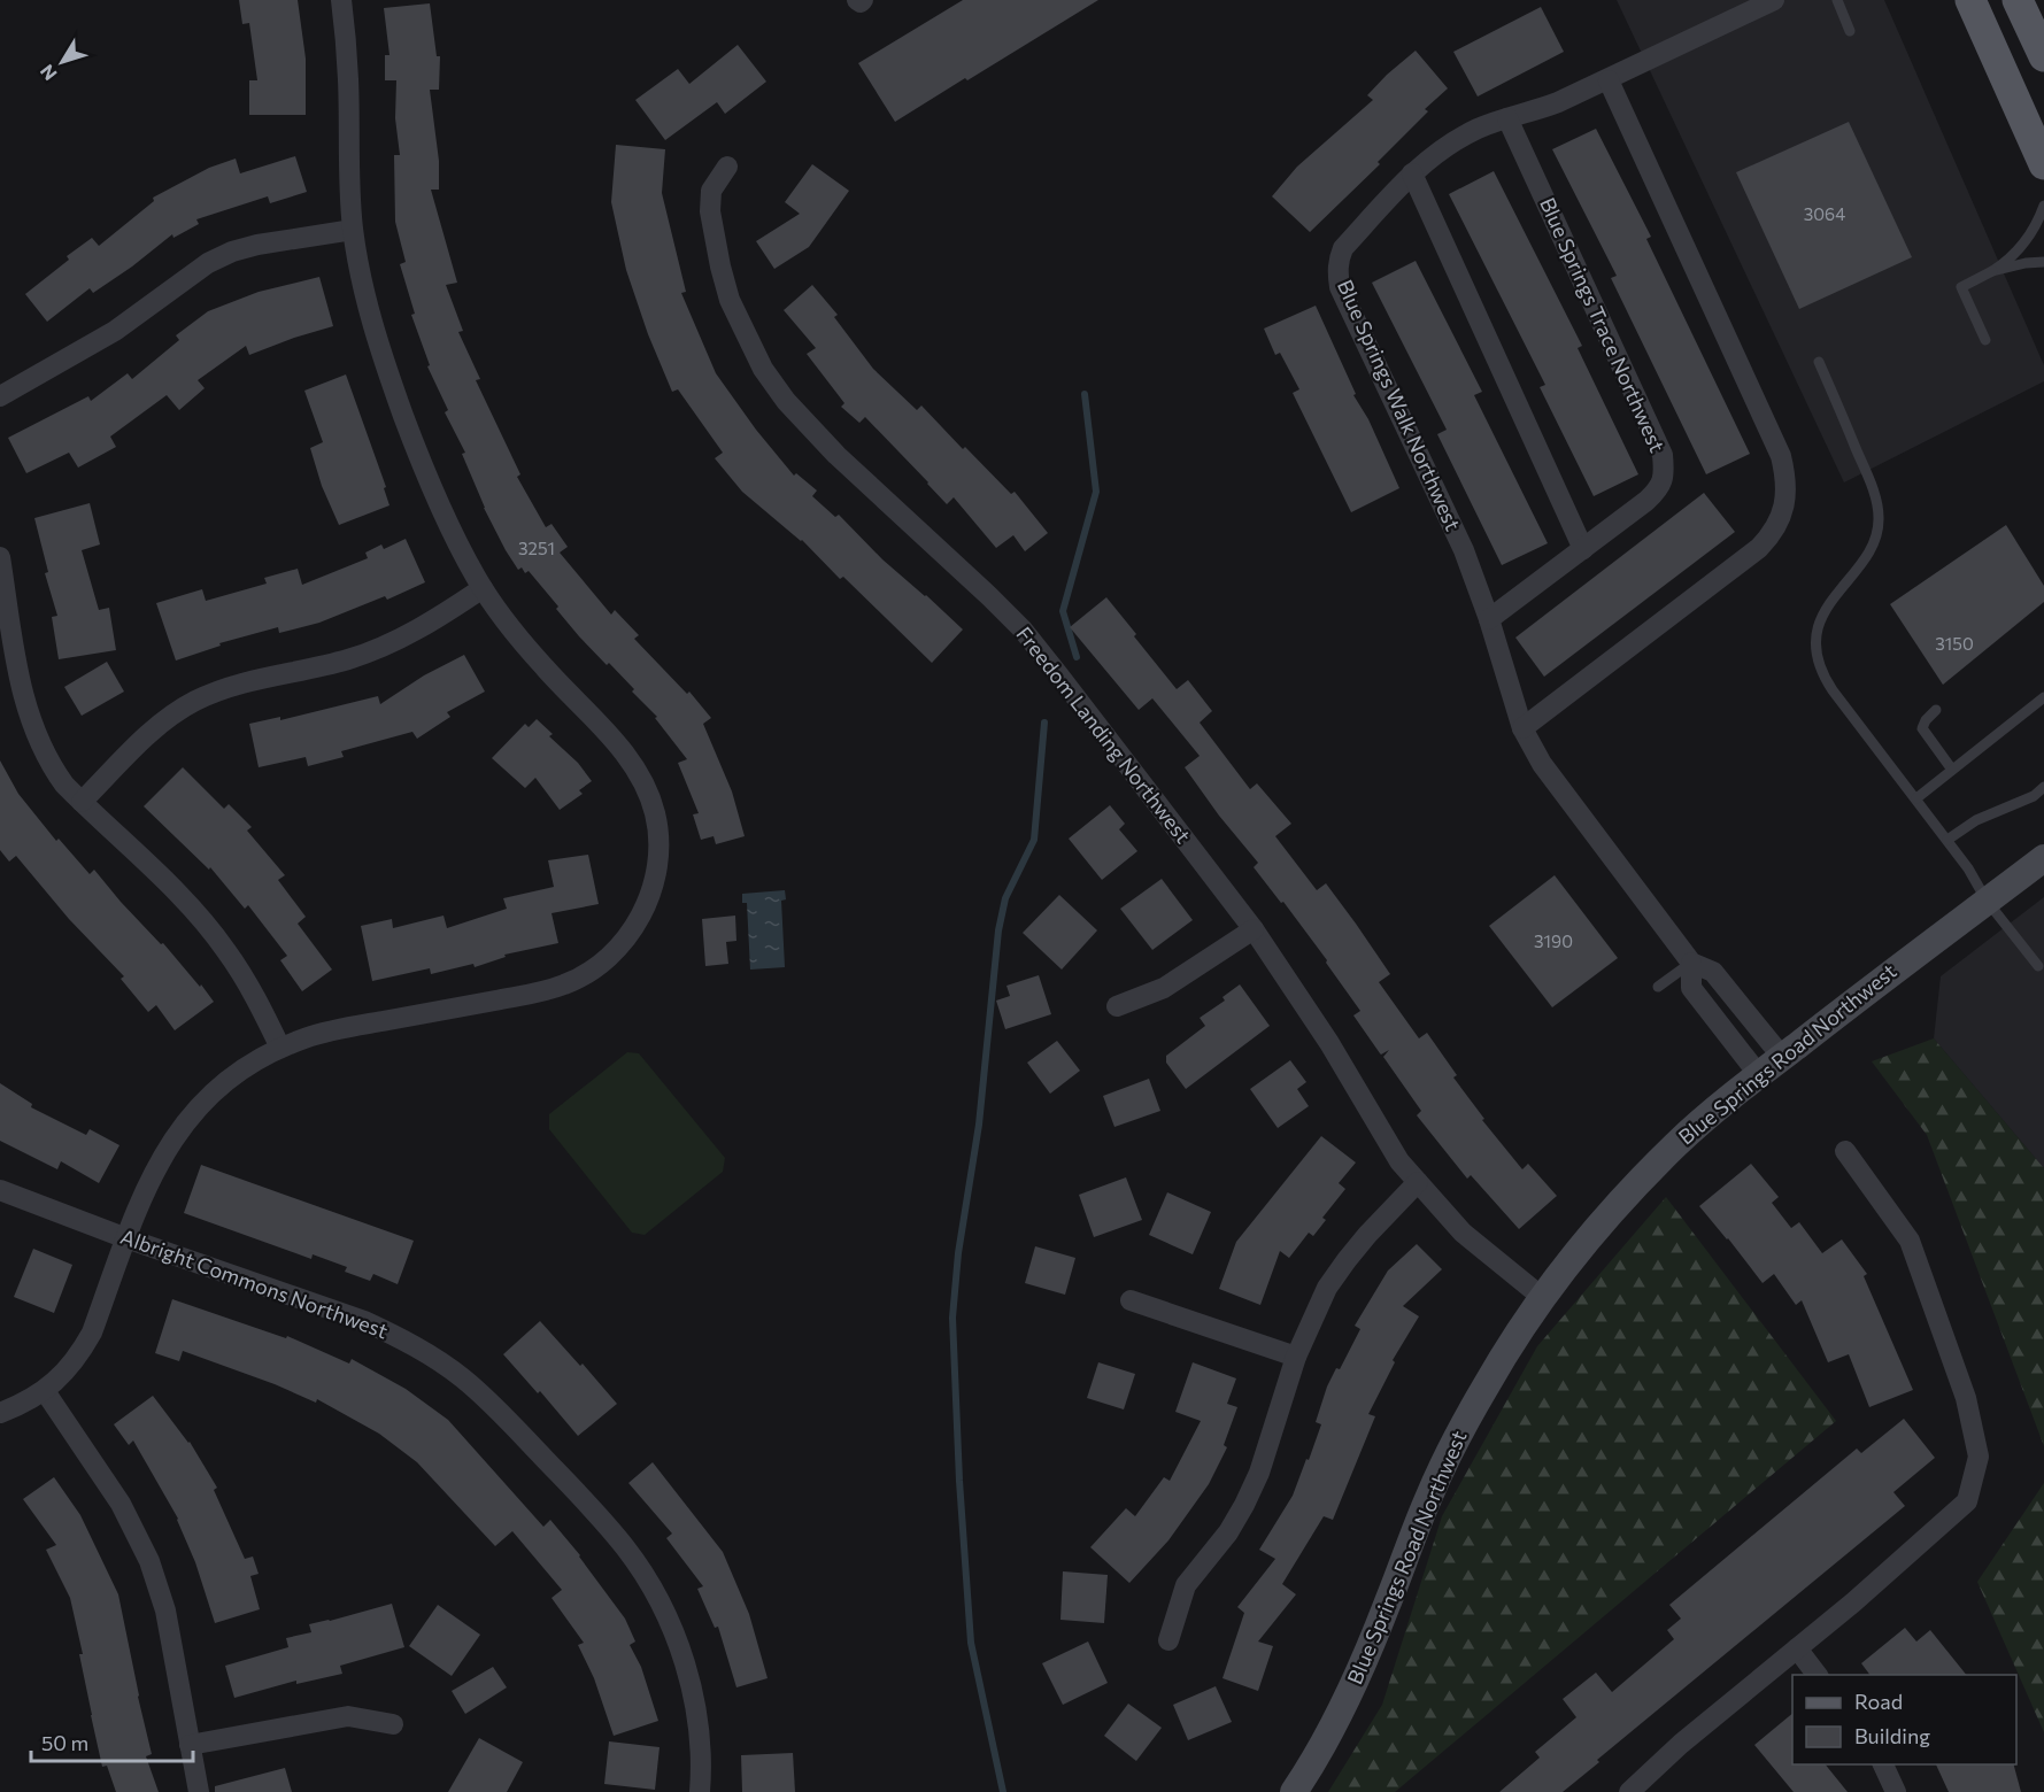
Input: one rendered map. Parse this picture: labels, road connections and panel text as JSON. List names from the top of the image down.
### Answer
{
  "streets": {
    "street": [
      "Blue Springs Trace Northwest",
      "Blue Springs Walk Northwest",
      "Freedom Landing Northwest",
      "Blue Springs Road Northwest",
      "Albright Commons Northwest"
    ]
  },
  "crossings": [
    ["Blue Springs Trace Northwest", "Blue Springs Walk Northwest"],
    ["Blue Springs Walk Northwest", "Blue Springs Road Northwest"],
    ["Freedom Landing Northwest", "Blue Springs Road Northwest"]
  ],
  "house_numbers": [
    "3064",
    "3251",
    "3150",
    "3190"
  ],
  "legend": ["Road", "Building"],
  "scale_bar": "50 m",
  "north": "bottom left"
}
